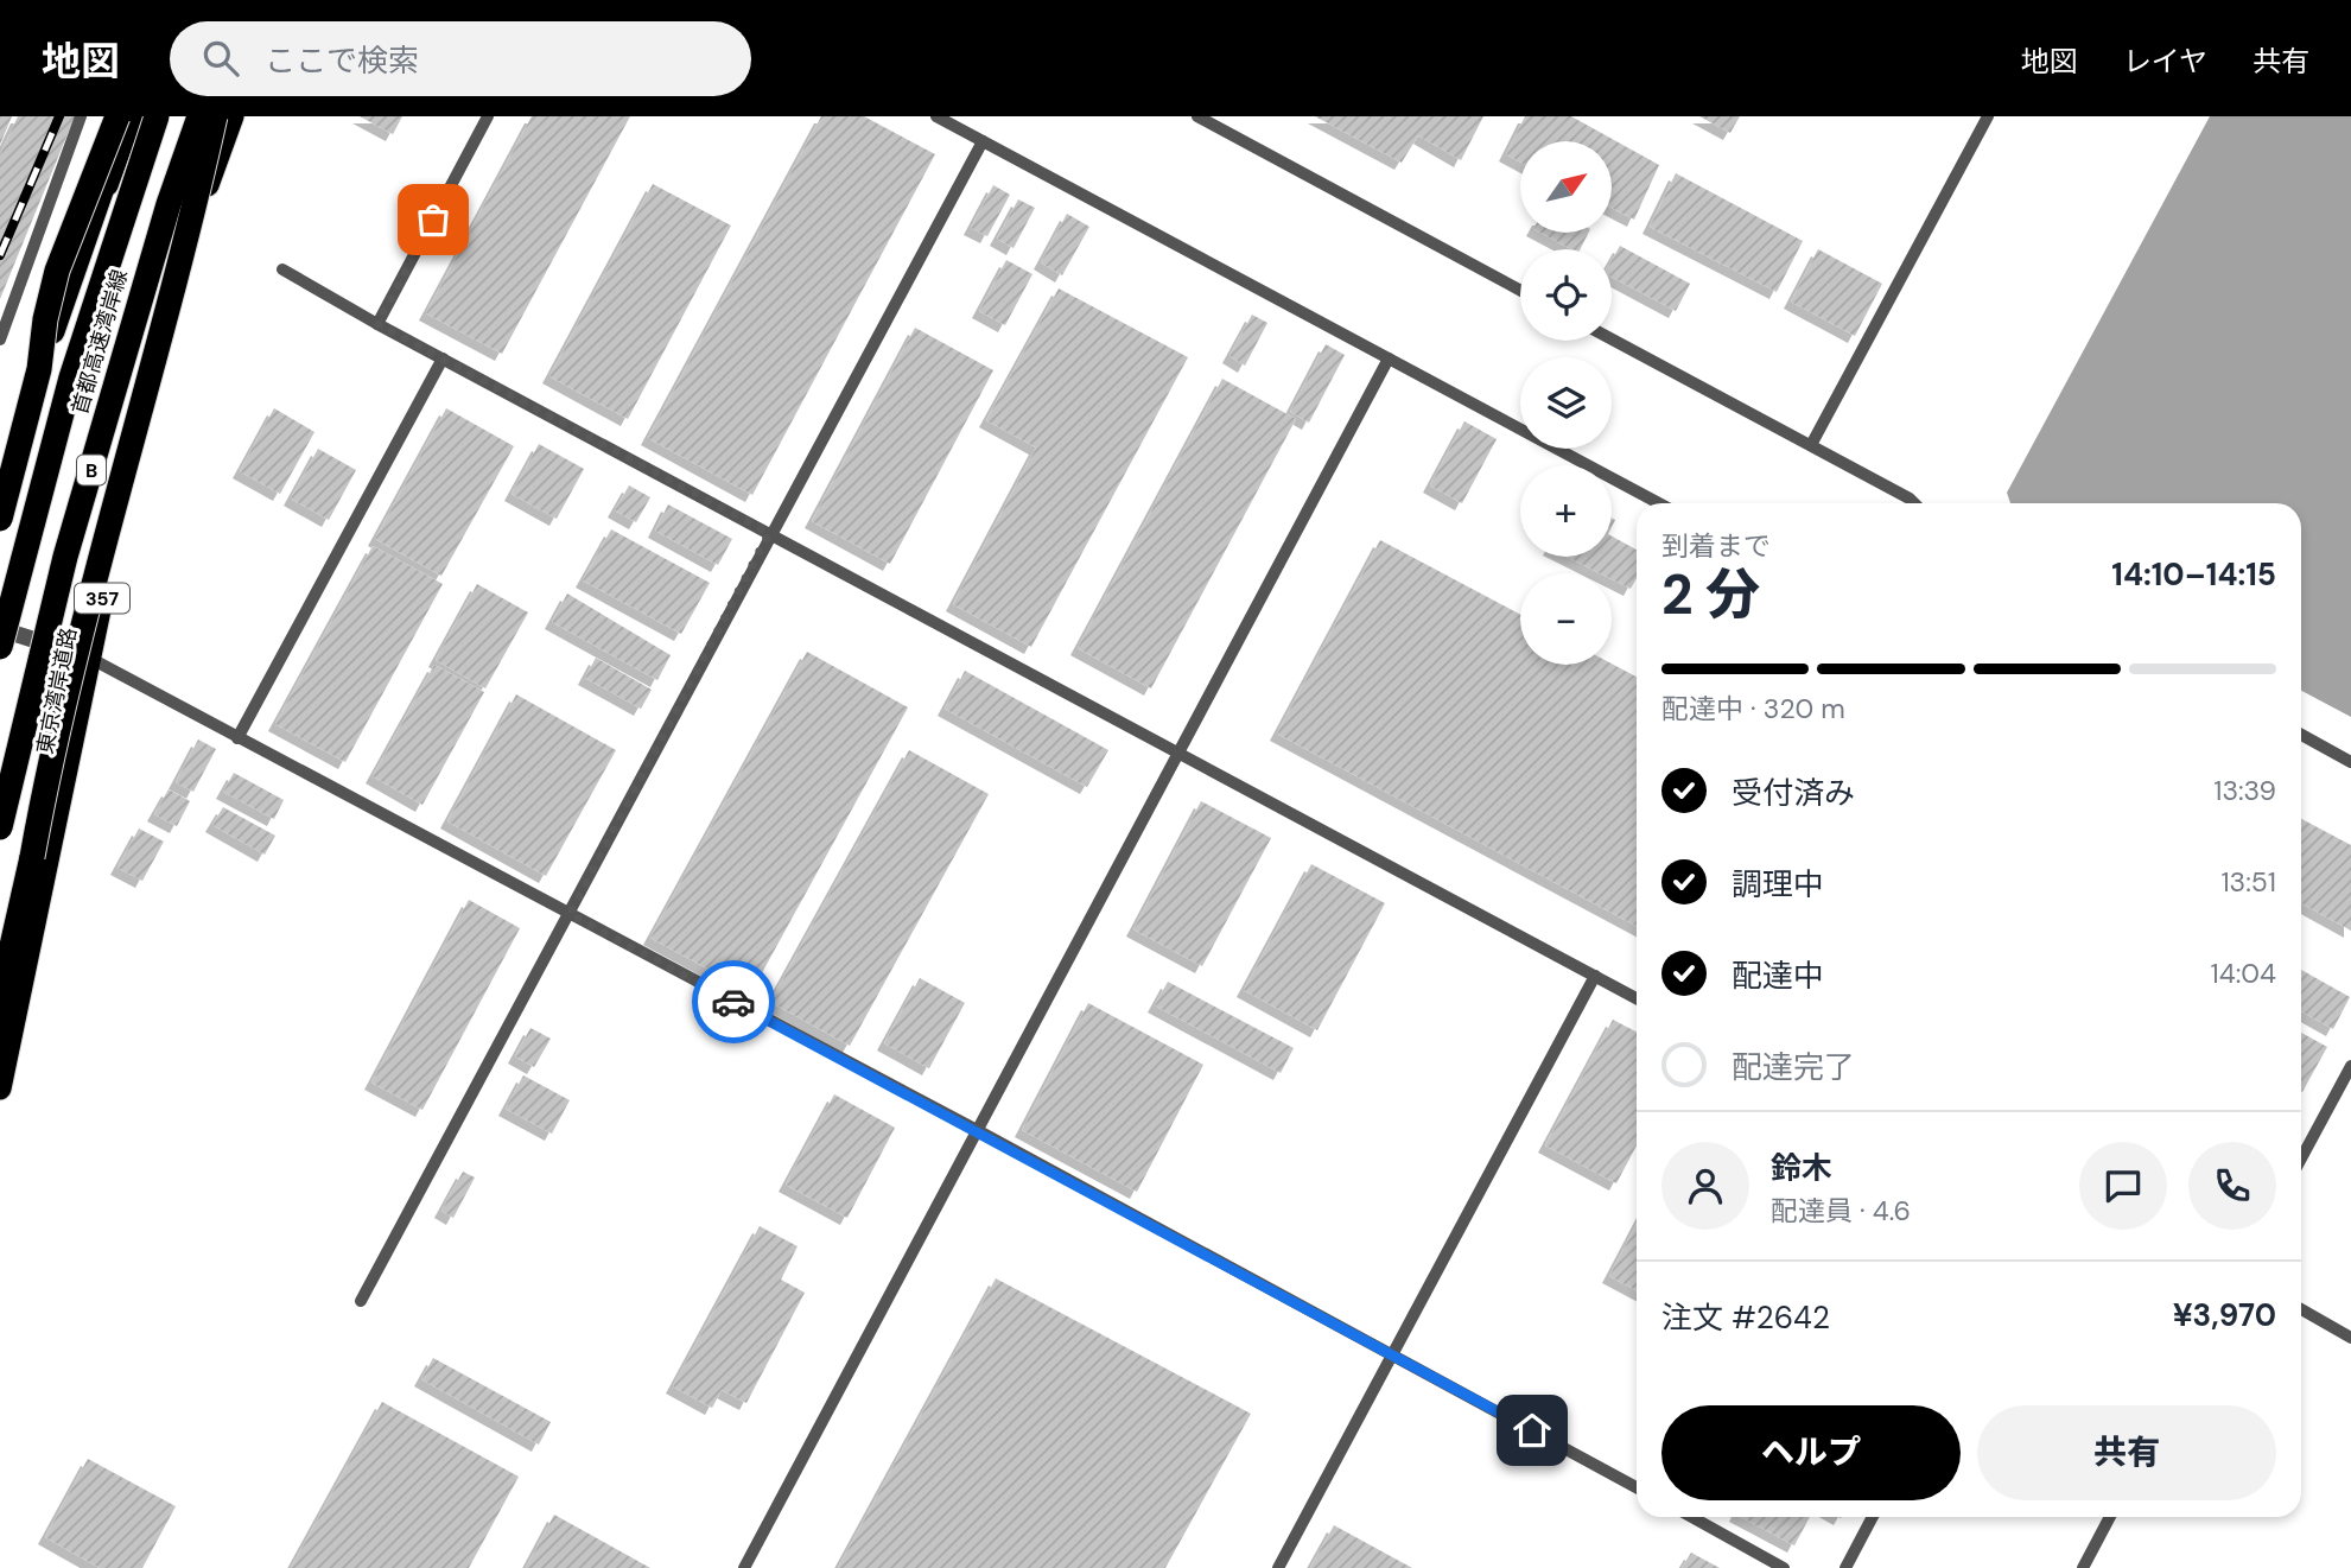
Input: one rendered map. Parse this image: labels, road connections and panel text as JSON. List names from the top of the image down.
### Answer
{
  "streets": {
    "highway": [
      "首都高速湾岸線",
      "B",
      "357",
      "東京湾岸道路"
    ]
  },
  "north": "top right",
  "page": {
    "header": "地図",
    "search": "ここで検索",
    "nav": ["地図", "レイヤ", "共有"],
    "map_buttons": ["+", "−"],
    "heading": ["2 分", "到着まで", "14:10–14:15"],
    "panel": [
      "鈴木",
      "配達員 · 4.6",
      "注文 #2642",
      "¥3,970"
    ],
    "bar": "配達中 · 320 m",
    "list": [
      ["受付済み", "13:39"],
      ["調理中", "13:51"],
      ["配達中", "14:04"],
      "配達完了"
    ],
    "buttons": ["ヘルプ", "共有"]
  }
}
